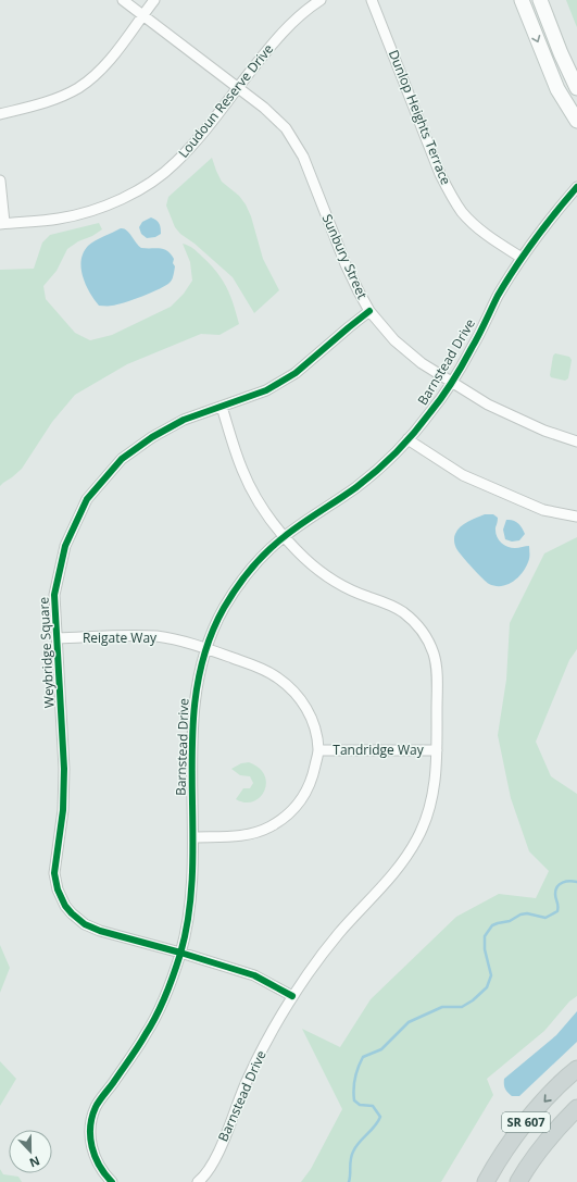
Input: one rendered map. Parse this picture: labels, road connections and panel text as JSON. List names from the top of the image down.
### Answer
{
  "streets": {
    "main road": ["SR 607"],
    "street": [
      "Loudoun Reserve Drive",
      "Dunlop Heights Terrace",
      "Sunbury Street",
      "Barnstead Drive",
      "Reigate Way",
      "Weybridge Square",
      "Tandridge Way"
    ]
  },
  "crossings": [
    ["Loudoun Reserve Drive", "Sunbury Street"],
    ["Dunlop Heights Terrace", "Barnstead Drive"],
    ["Sunbury Street", "Barnstead Drive"],
    ["Sunbury Street", "Weybridge Square"],
    ["Barnstead Drive", "Reigate Way"],
    ["Barnstead Drive", "Weybridge Square"],
    ["Barnstead Drive", "Tandridge Way"],
    ["Reigate Way", "Weybridge Square"],
    ["Reigate Way", "Tandridge Way"]
  ],
  "north": "bottom"
}
